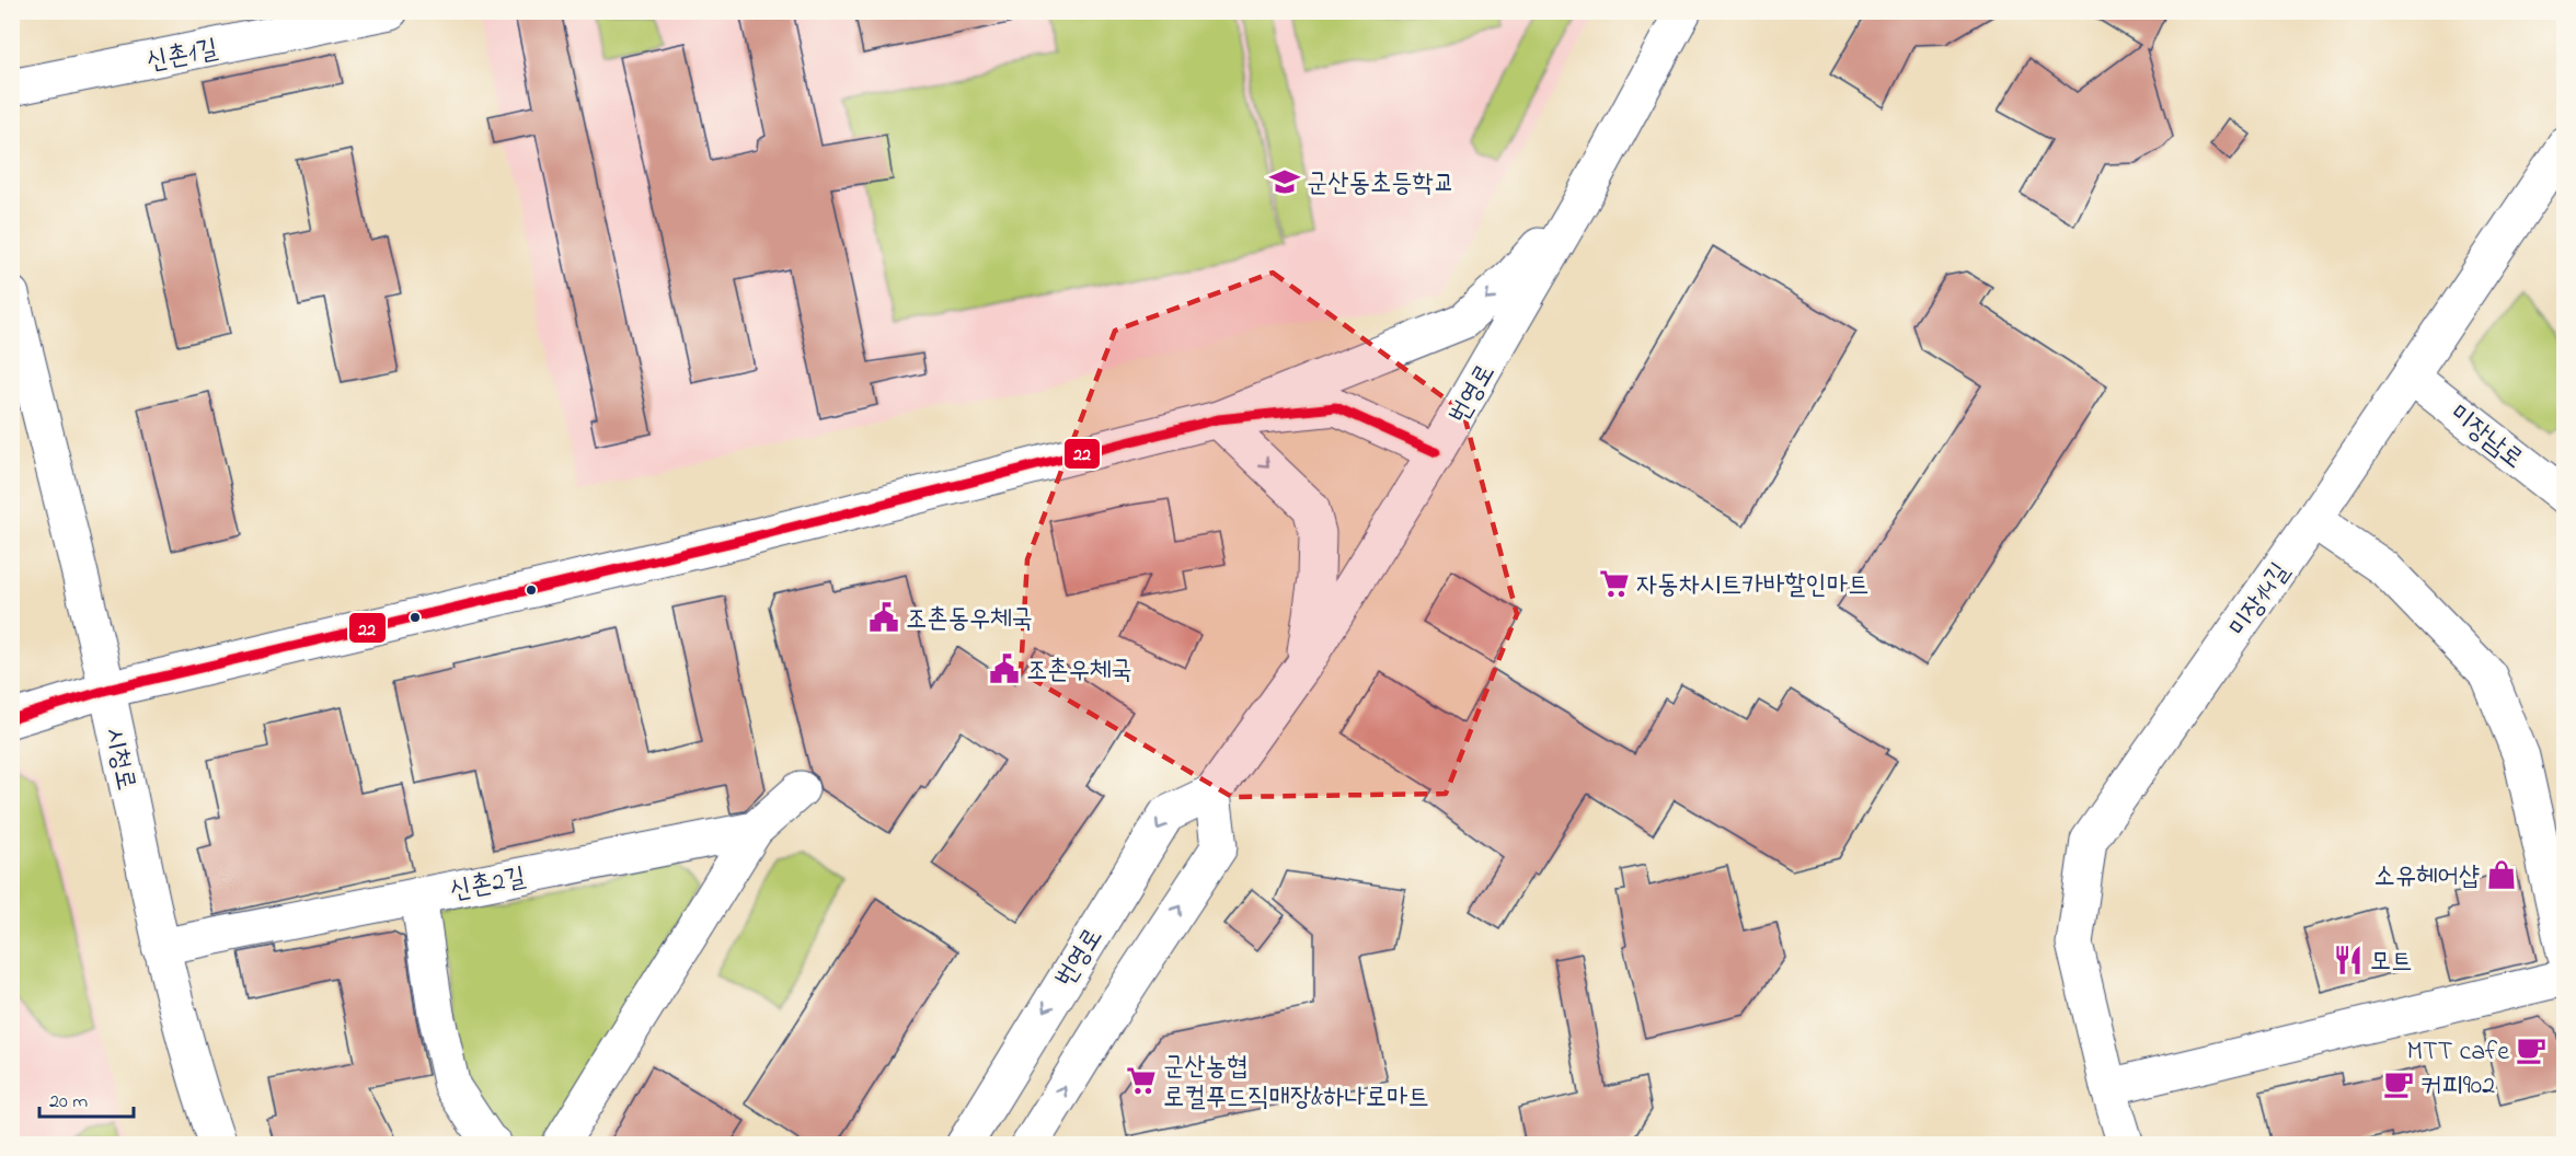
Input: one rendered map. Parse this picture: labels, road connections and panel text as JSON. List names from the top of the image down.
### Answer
{
  "streets": {
    "street": [
      "신촌1길",
      "번영로",
      "미장남로",
      "미장14길",
      "시청로",
      "신촌2길"
    ]
  },
  "crossings": [
    ["미장남로", "미장14길"],
    ["시청로", "신촌2길"]
  ],
  "places": {
    "school or university": ["군산동초등학교"],
    "supermarket": ["자동차시트카바할인마트", "군산농협 로컬푸드직매장&하나로마트"],
    "public building": ["조촌동우체국", "조촌우체국"],
    "shop": ["소유헤어샵"],
    "restaurant": ["모트"],
    "cafe": ["MTT cafe", "커피902"]
  },
  "lines": ["transit line 22"],
  "scale_bar": "20 m"
}
